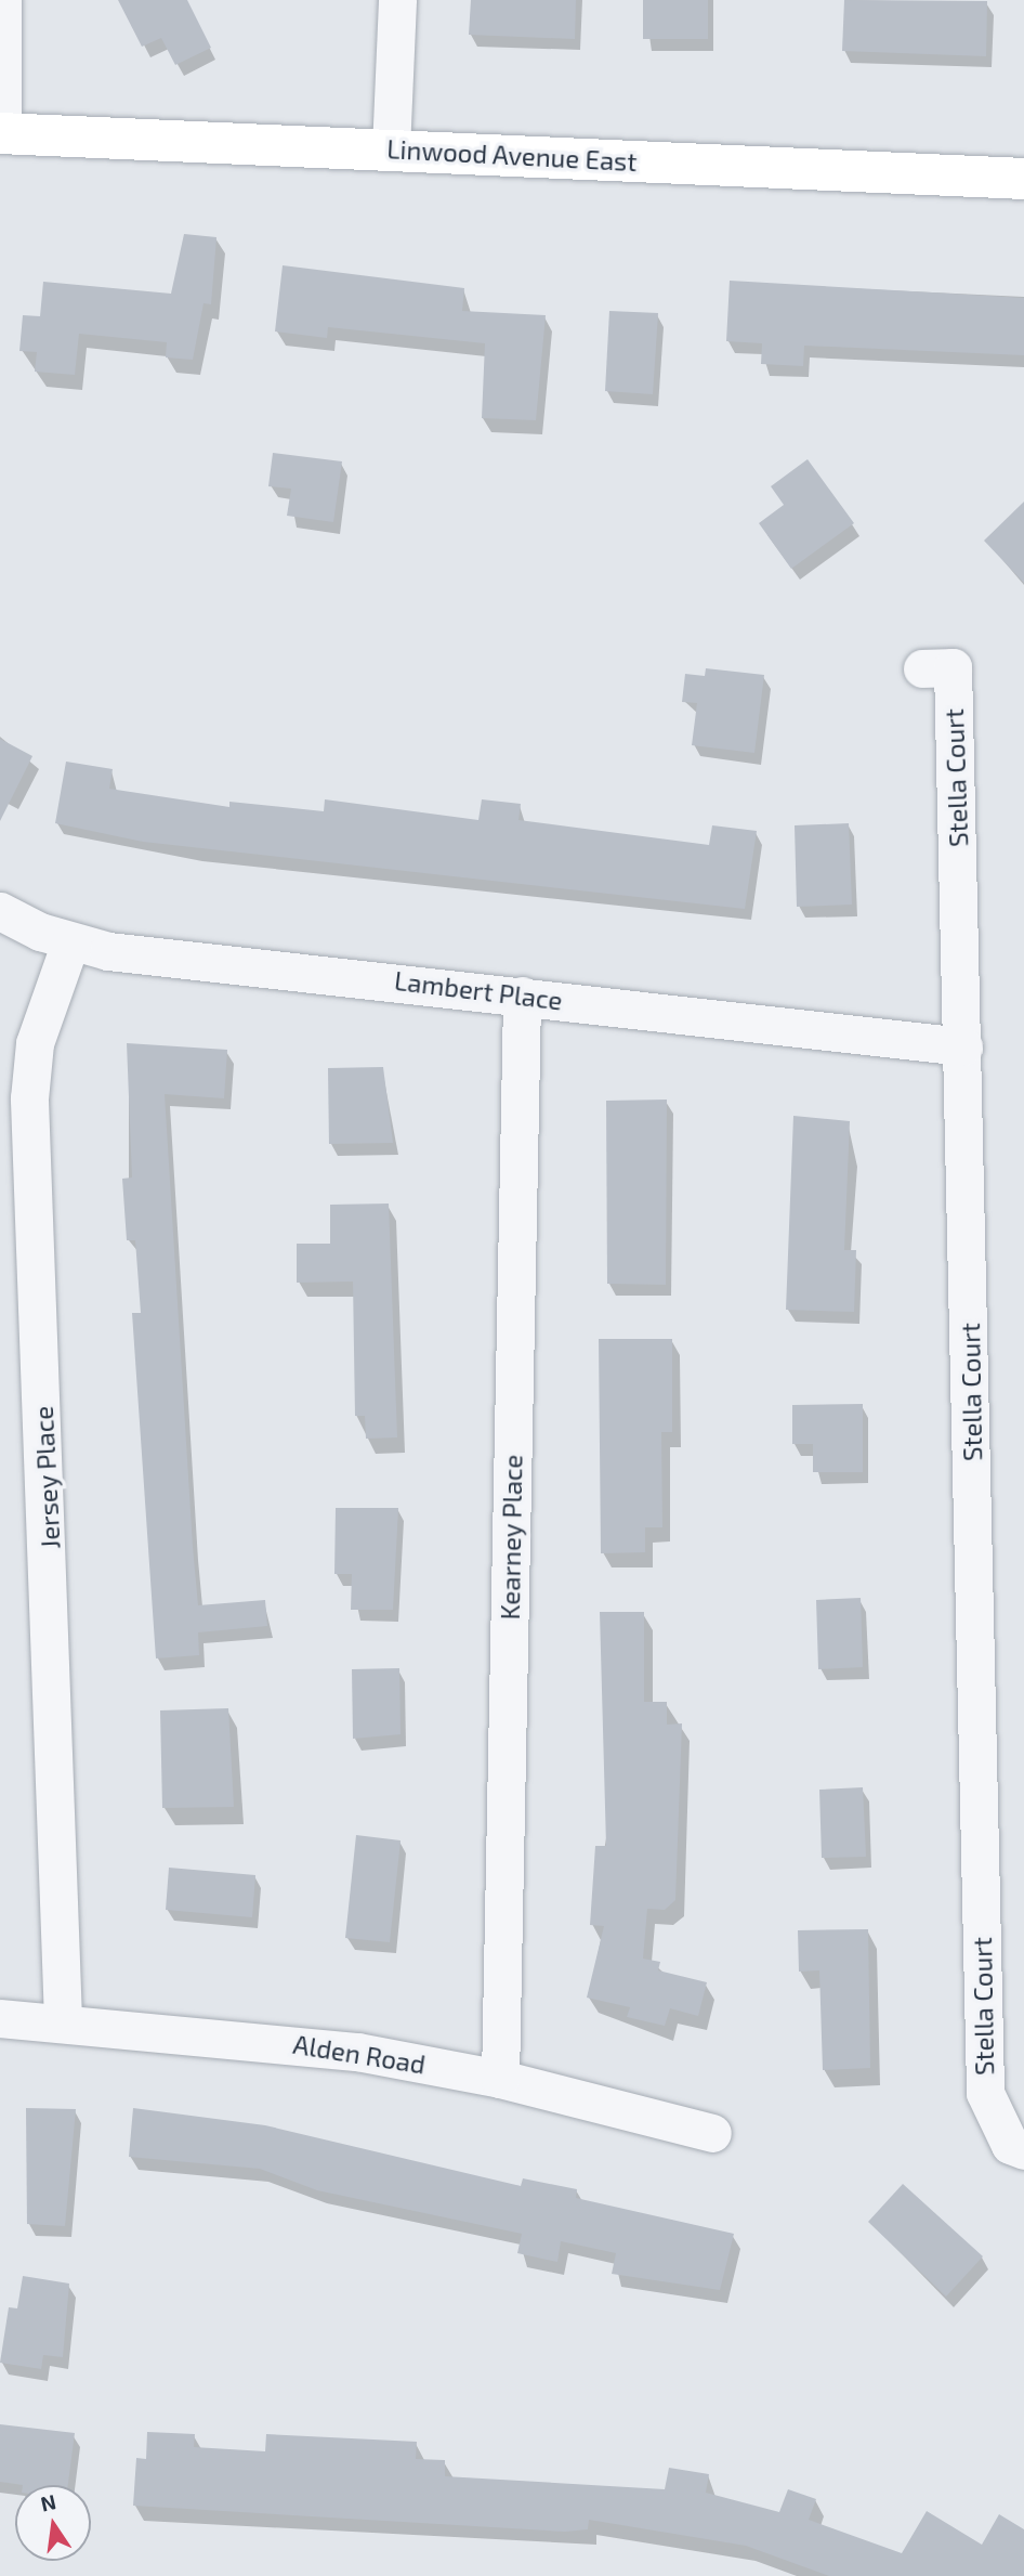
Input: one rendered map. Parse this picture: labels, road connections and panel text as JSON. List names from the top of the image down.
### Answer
{
  "streets": {
    "main road": ["Linwood Avenue East"],
    "street": [
      "Stella Court",
      "Lambert Place",
      "Jersey Place",
      "Kearney Place",
      "Alden Road"
    ]
  },
  "crossings": [
    ["Stella Court", "Lambert Place"],
    ["Lambert Place", "Jersey Place"],
    ["Lambert Place", "Kearney Place"],
    ["Jersey Place", "Alden Road"],
    ["Kearney Place", "Alden Road"]
  ],
  "north": "top"
}
